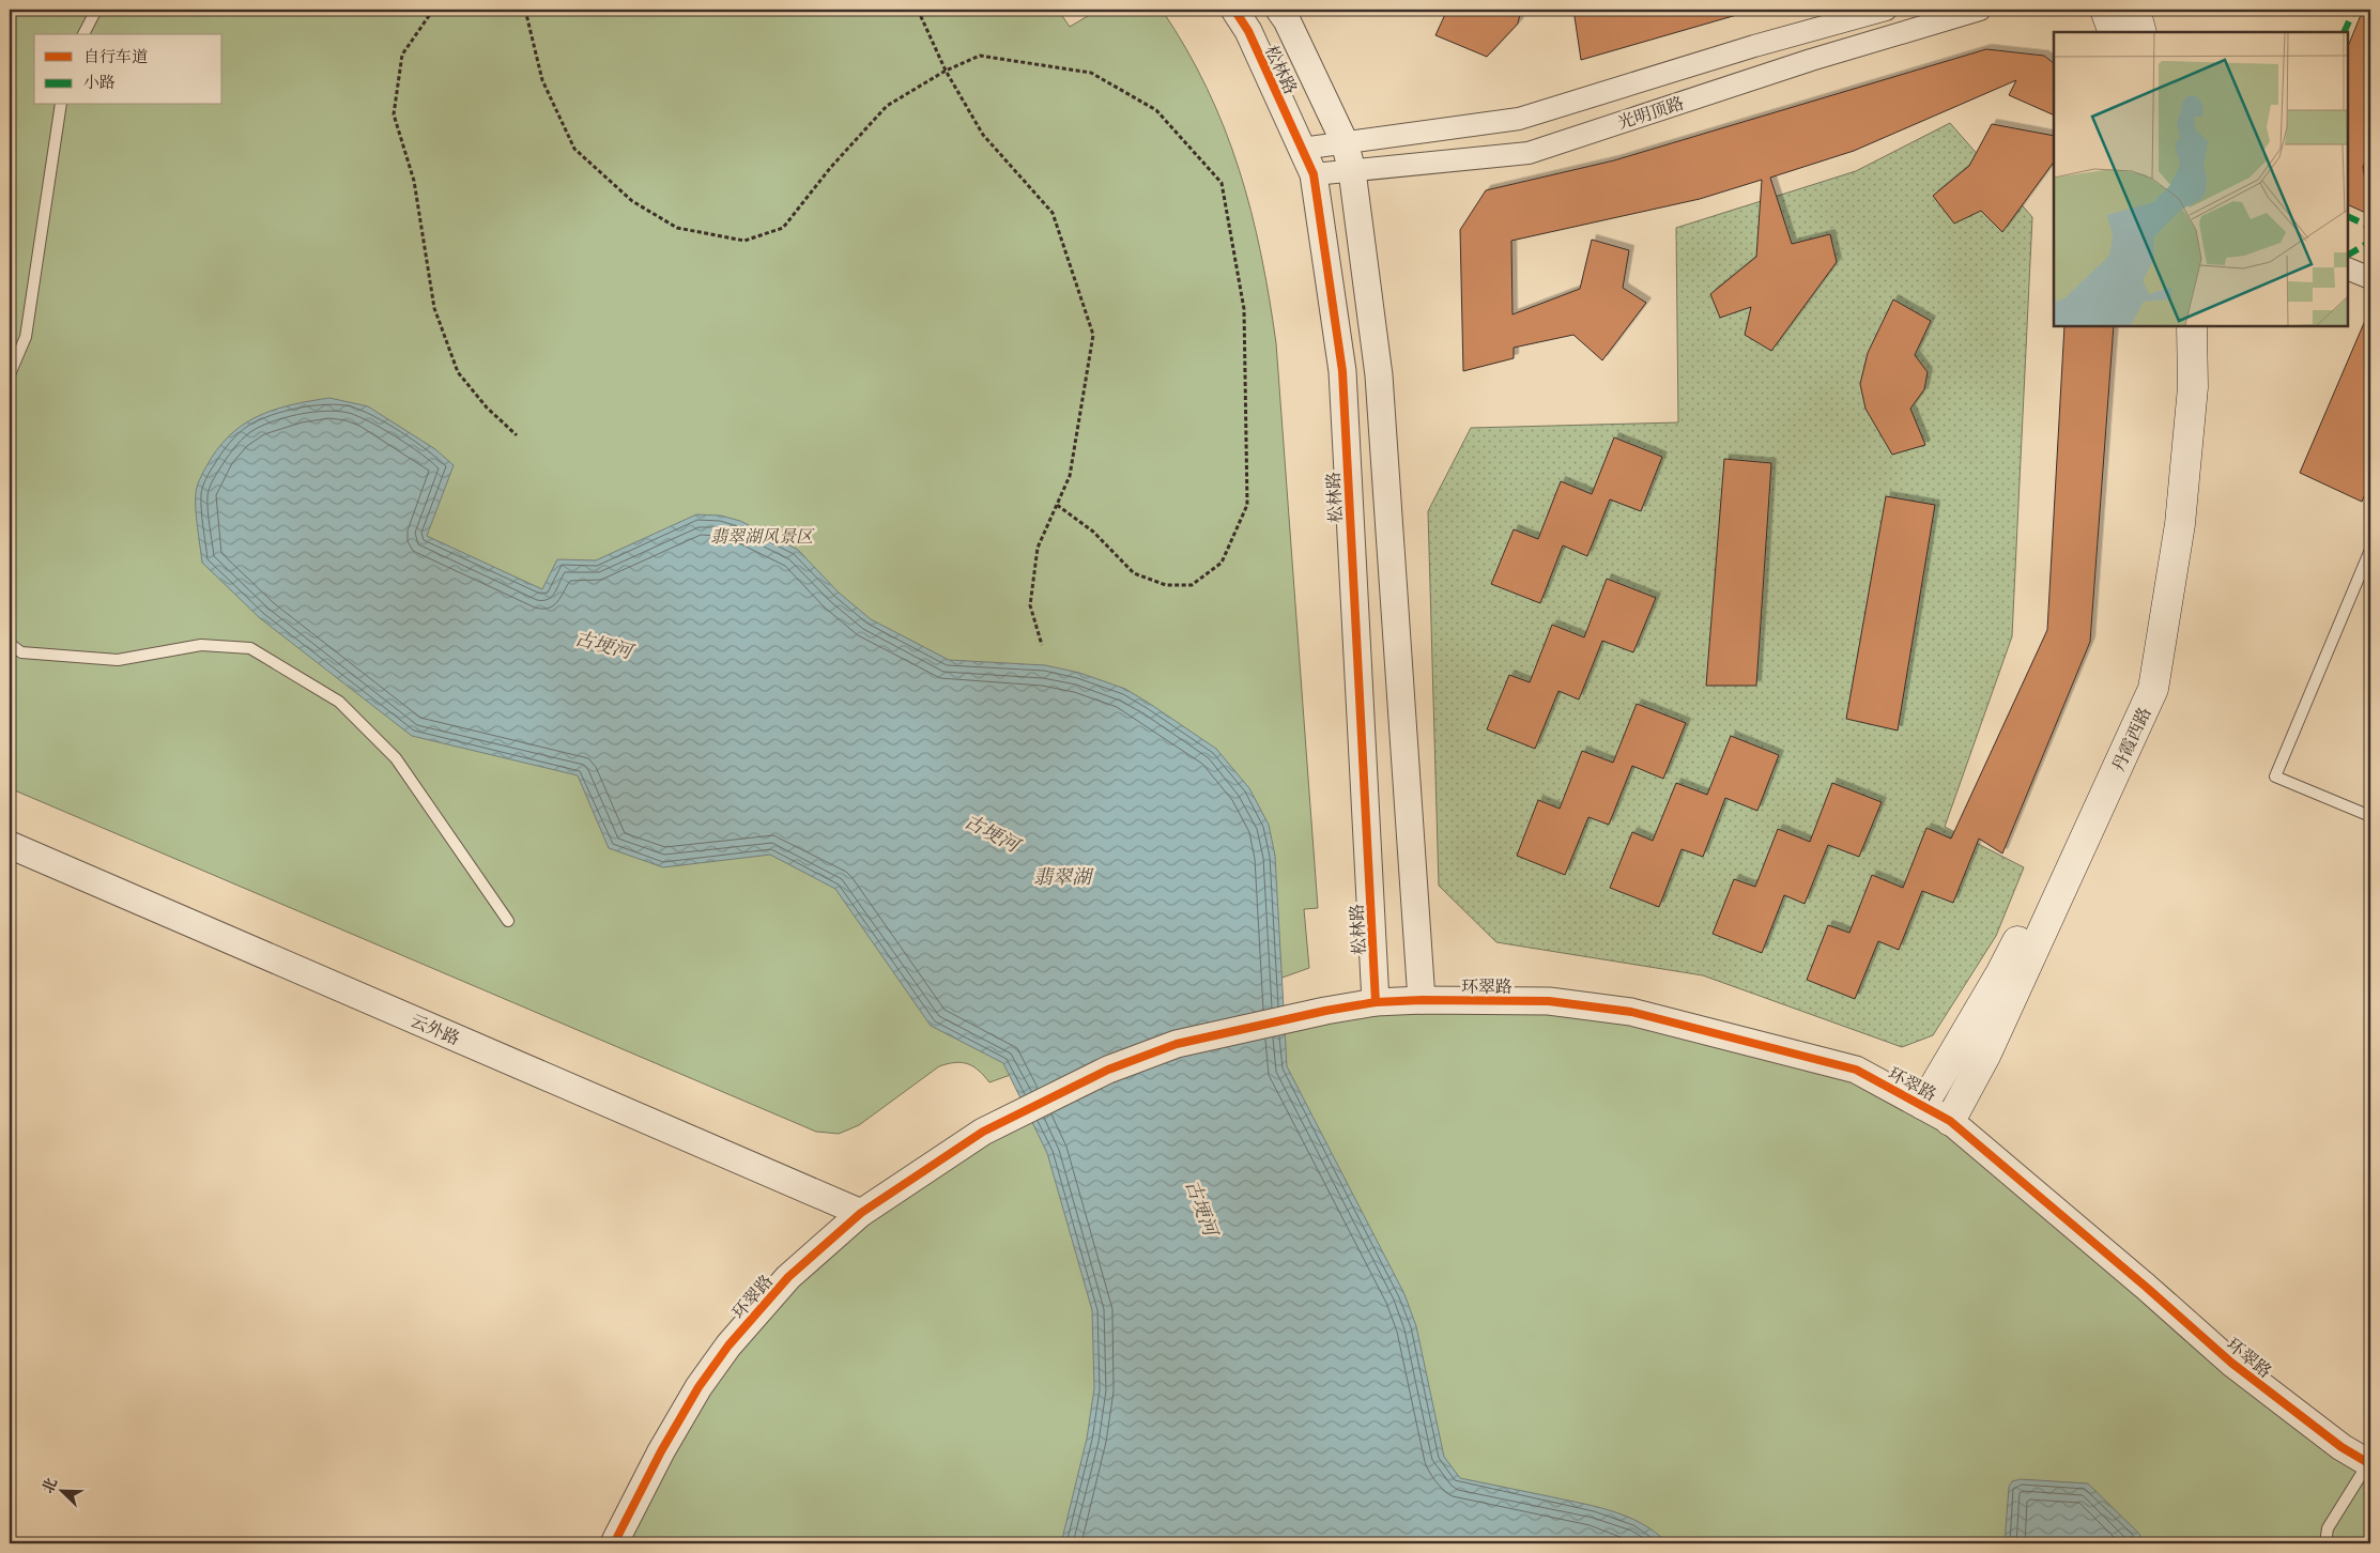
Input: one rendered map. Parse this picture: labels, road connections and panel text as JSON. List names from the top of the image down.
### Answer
{
  "streets": {
    "main road": ["丹霞西路"],
    "street": [
      "松林路",
      "光明顶路",
      "环翠路",
      "云外路"
    ]
  },
  "crossings": [
    ["松林路", "光明顶路"],
    ["松林路", "环翠路"],
    ["丹霞西路", "环翠路"],
    ["环翠路", "云外路"]
  ],
  "water": ["古埂河", "翡翠湖"],
  "parks": ["翡翠湖风景区"],
  "legend": ["自行车道", "小路"],
  "north": "top left"
}
